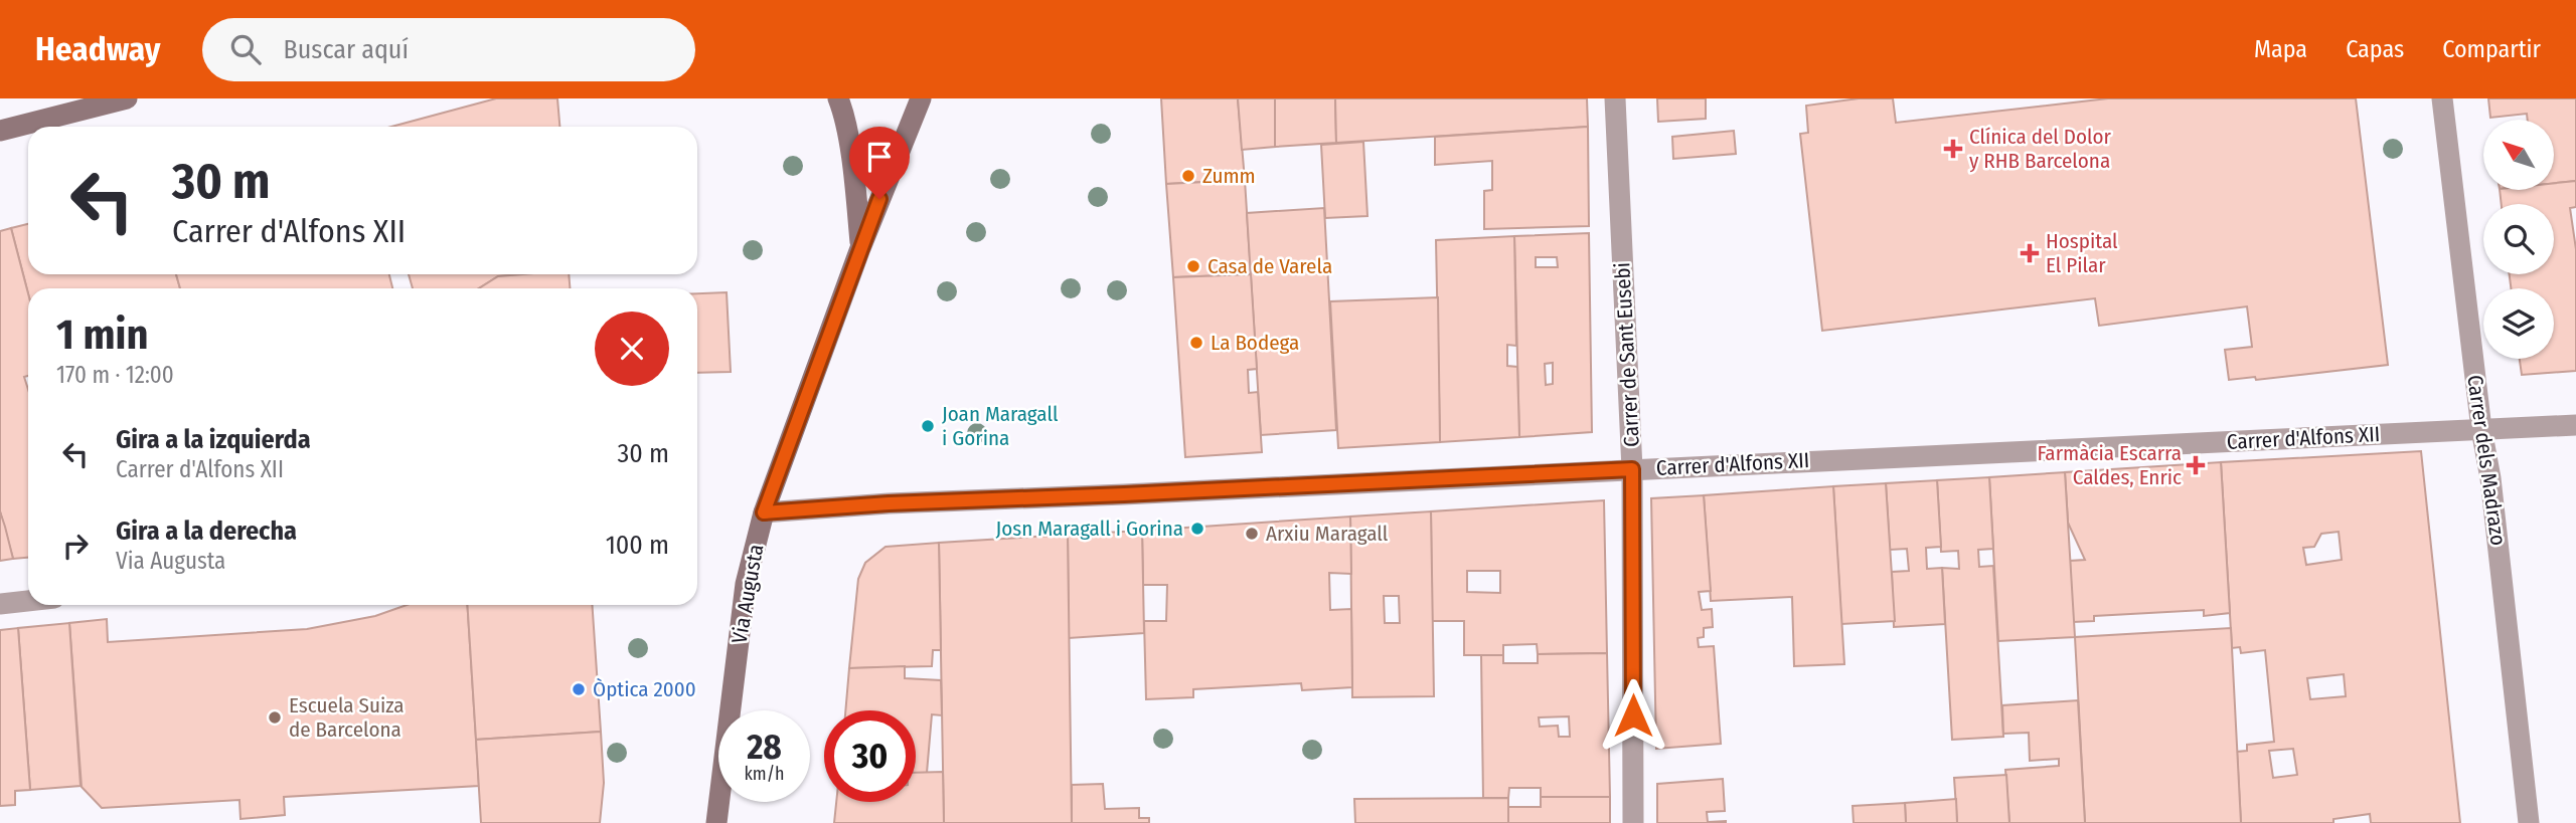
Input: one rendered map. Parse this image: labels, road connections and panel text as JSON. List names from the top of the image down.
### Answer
{
  "streets": {
    "main road": ["Via Augusta"],
    "street": ["Carrer de Sant Eusebi", "Carrer d'Alfons XII", "Carrer dels Madrazo"]
  },
  "crossings": [
    ["Carrer de Sant Eusebi", "Carrer d'Alfons XII"],
    ["Carrer d'Alfons XII", "Carrer dels Madrazo"],
    ["Carrer d'Alfons XII", "Via Augusta"]
  ],
  "places": {
    "health": ["Clínica del Dolor y RHB Barcelona", "Hospital El Pilar", "Farmàcia Escarra Caldes, Enric"],
    "other": [
      "Zumm",
      "Casa de Varela",
      "La Bodega",
      "Joan Maragall i Gorina",
      "Josn Maragall i Gorina",
      "Arxiu Maragall",
      "Òptica 2000",
      "Escuela Suiza de Barcelona"
    ]
  },
  "north": "top left",
  "page": {
    "header": "Headway",
    "search": "Buscar aquí",
    "nav": ["Mapa", "Capas", "Compartir"],
    "turn": ["30 m", "Carrer d'Alfons XII"],
    "heading": ["1 min", "170 m · 12:00"],
    "list": [
      {
        "name": "Gira a la izquierda",
        "note": "Carrer d'Alfons XII",
        "value": "30 m"
      },
      {
        "name": "Gira a la derecha",
        "note": "Via Augusta",
        "value": "100 m"
      }
    ],
    "speed": "28 km/h",
    "limit": "30"
  }
}
